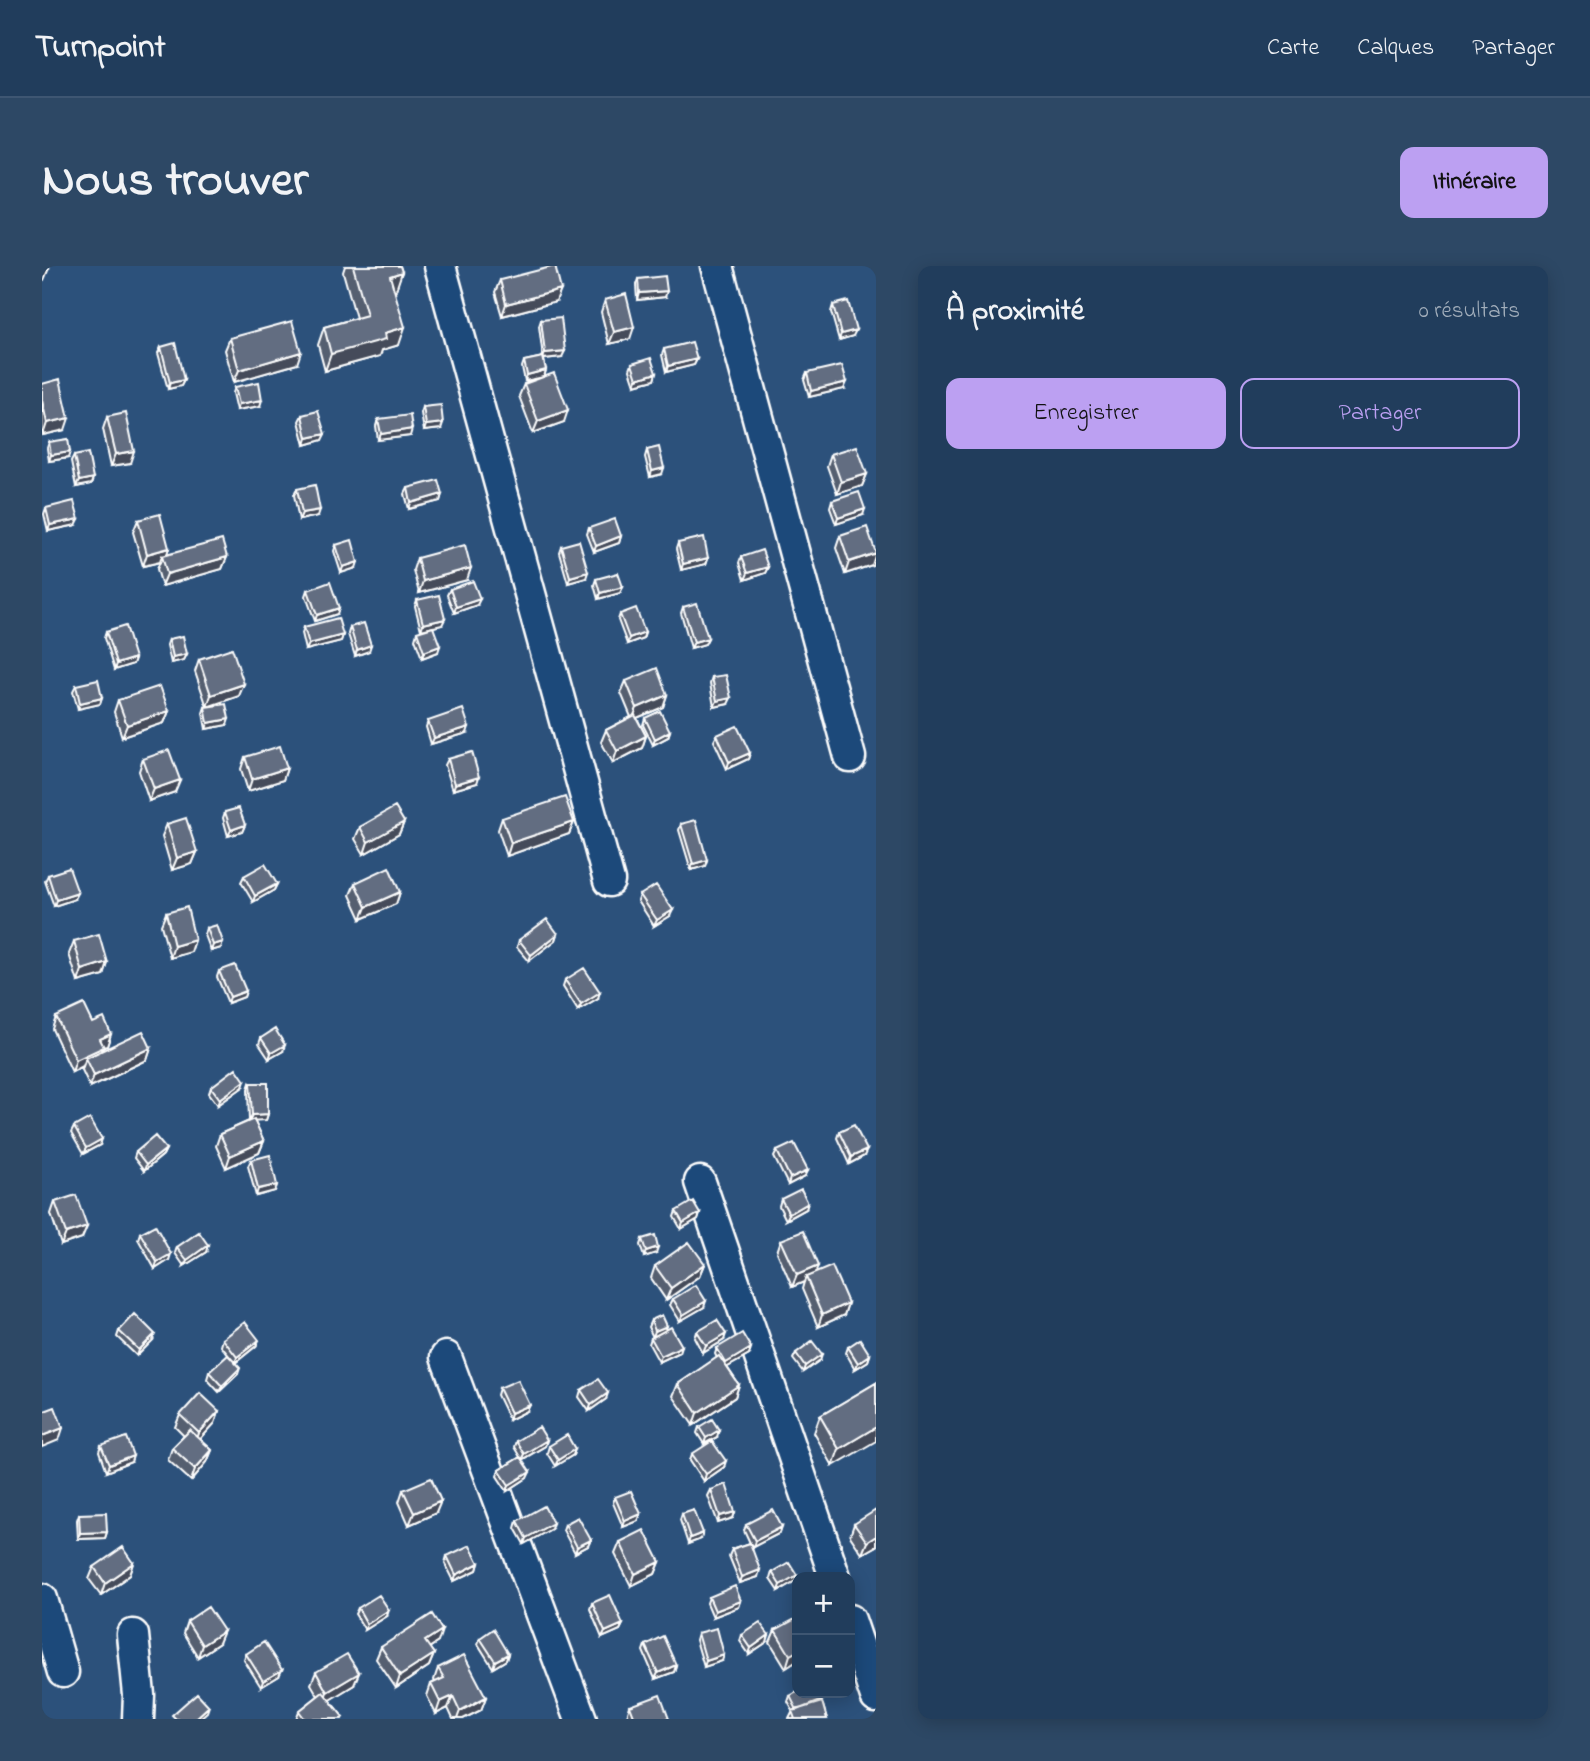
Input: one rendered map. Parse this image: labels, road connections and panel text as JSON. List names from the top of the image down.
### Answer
{
  "page": {
    "header": "Turnpoint",
    "nav": ["Carte", "Calques", "Partager"],
    "title": "Nous trouver",
    "buttons": [
      "Itinéraire",
      ["Enregistrer", "Partager"]
    ],
    "heading": ["À proximité", "0 résultats"],
    "map_buttons": ["+", "−"]
  }
}
